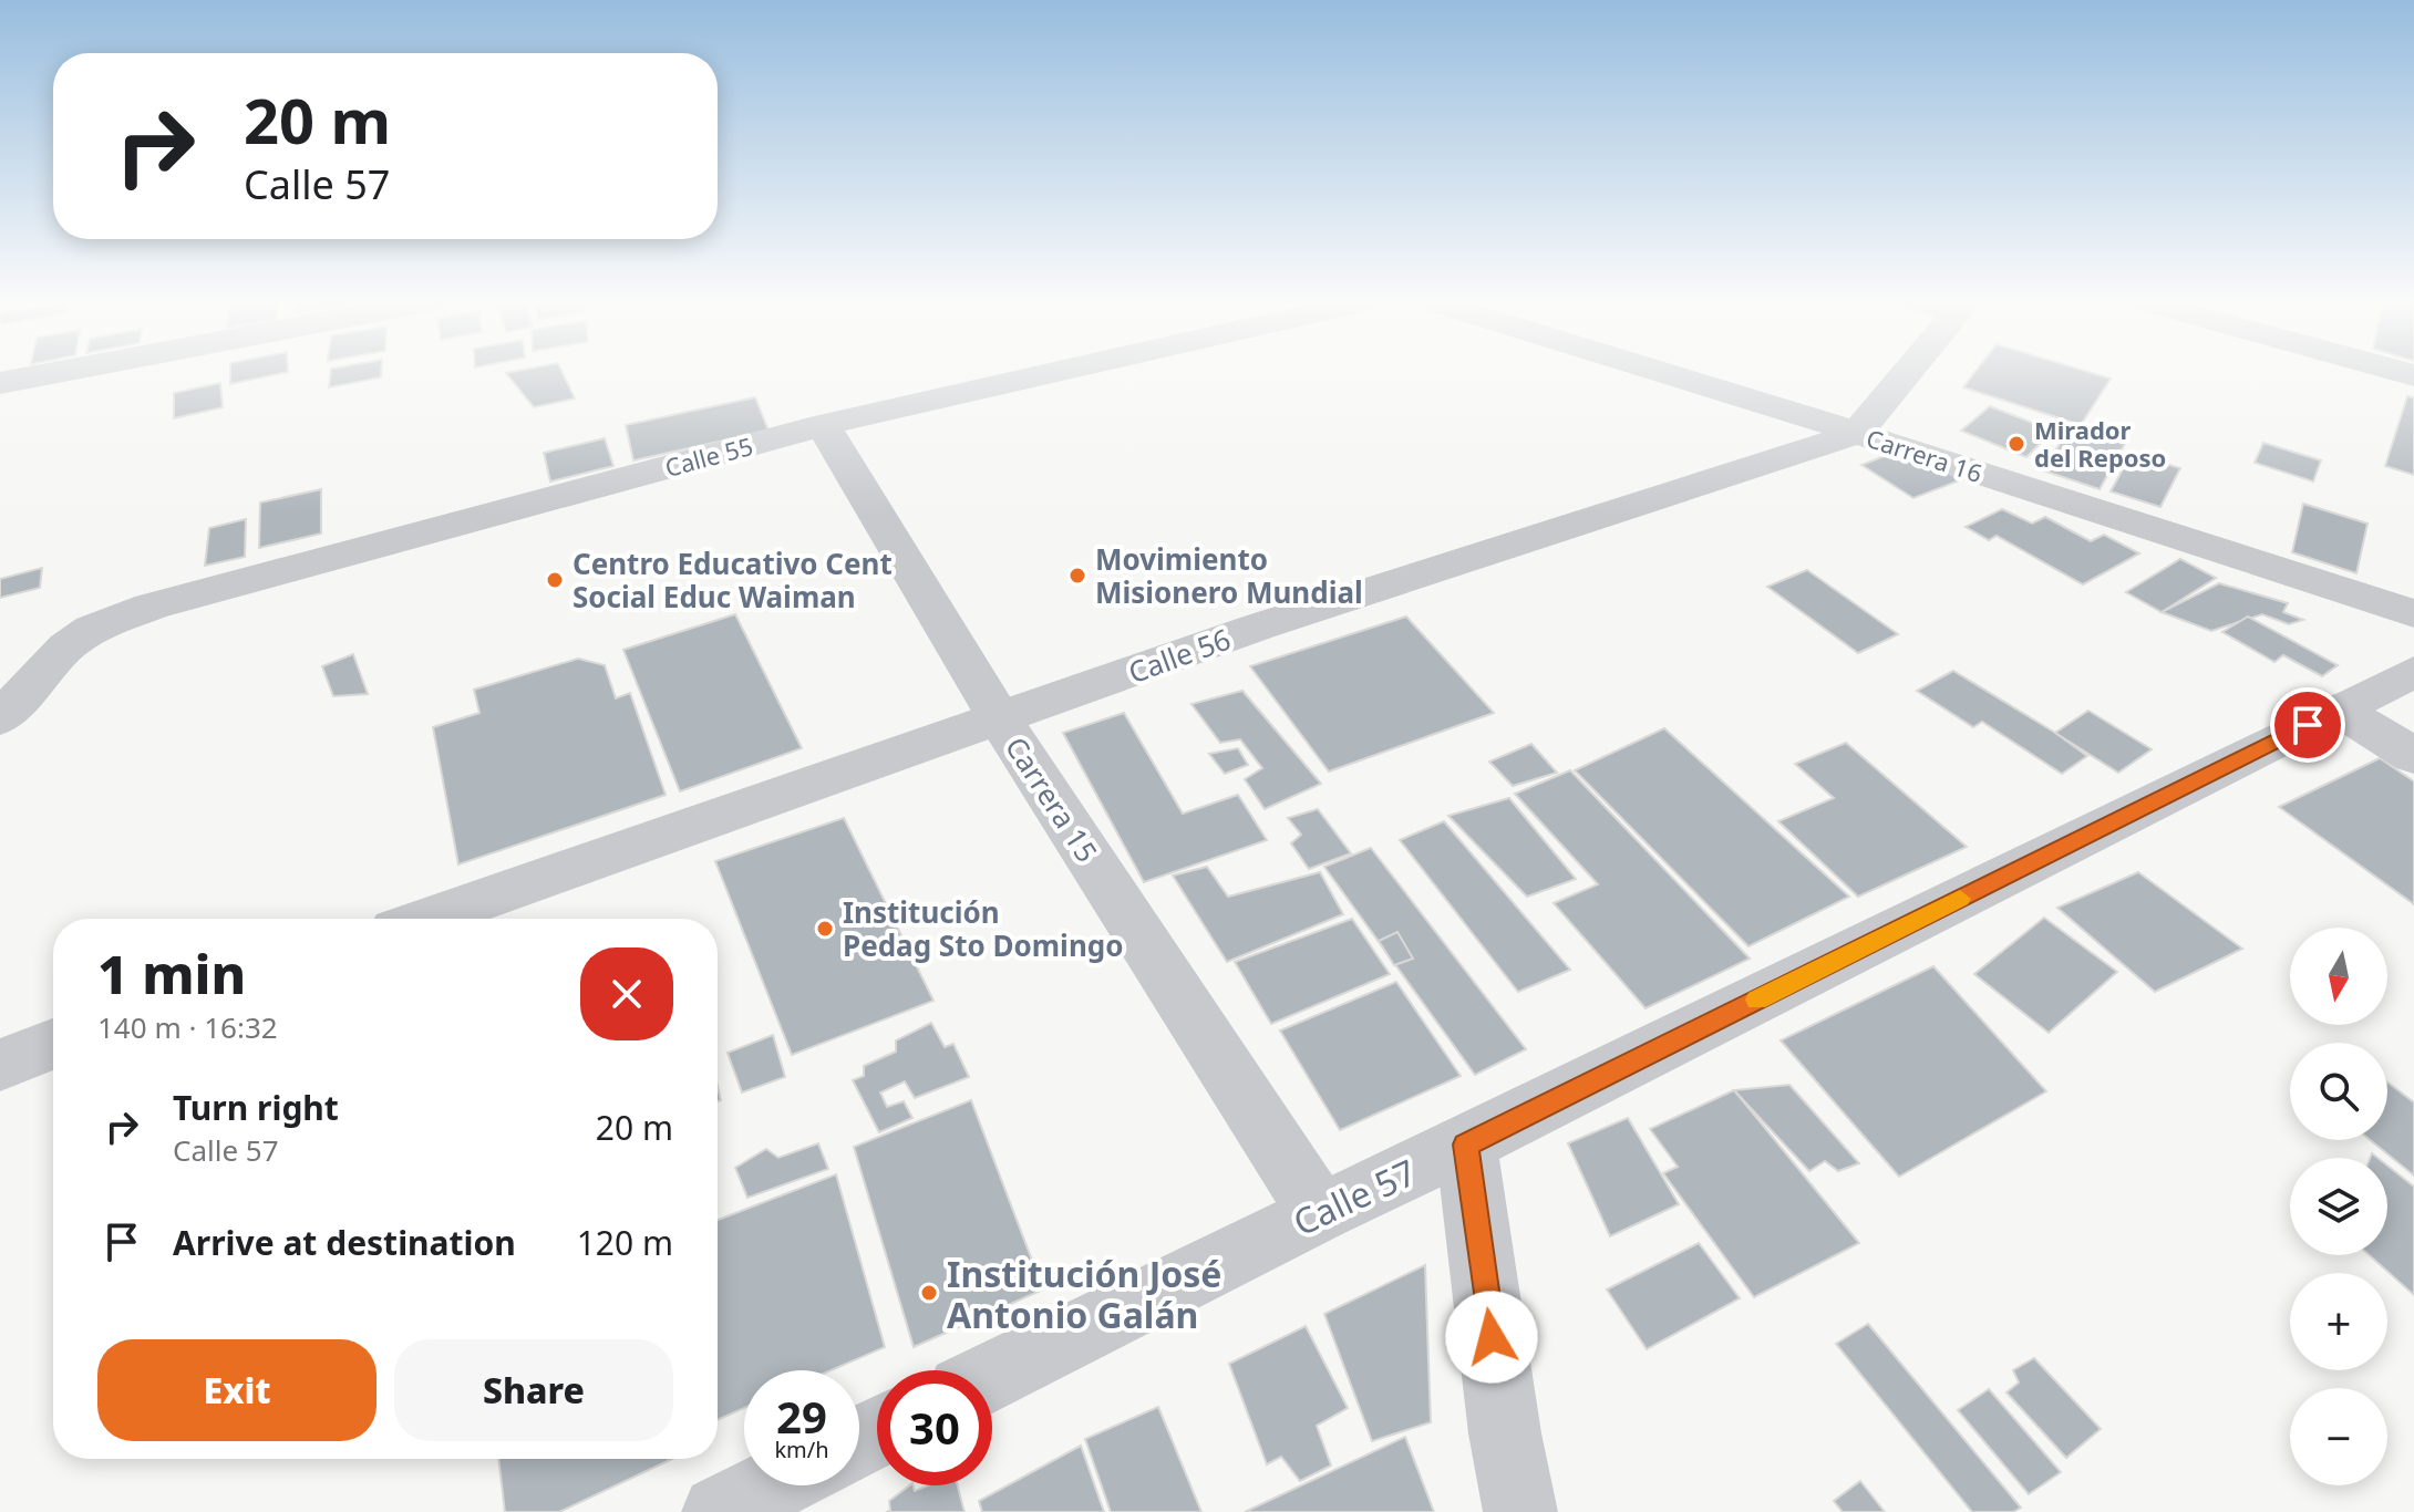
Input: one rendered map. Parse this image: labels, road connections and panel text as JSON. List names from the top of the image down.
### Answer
{
  "streets": {
    "street": [
      "Carrera 16",
      "Calle 55",
      "Calle 56",
      "Carrera 15",
      "Calle 57"
    ]
  },
  "crossings": [
    ["Carrera 16", "Calle 56"],
    ["Calle 55", "Carrera 15"],
    ["Calle 56", "Carrera 15"],
    ["Carrera 15", "Calle 57"]
  ],
  "places": [
    "Mirador del Reposo",
    "Movimiento Misionero Mundial",
    "Centro Educativo Cent Social Educ Waiman",
    "Institución Pedag Sto Domingo",
    "Institución José Antonio Galán"
  ],
  "north": "bottom",
  "page": {
    "turn": ["20 m", "Calle 57"],
    "heading": ["1 min", "140 m · 16:32"],
    "map_buttons": ["+", "−"],
    "list": [
      {
        "name": "Turn right",
        "note": "Calle 57",
        "value": "20 m"
      },
      {
        "name": "Arrive at destination",
        "value": "120 m"
      }
    ],
    "buttons": ["Exit", "Share"],
    "speed": "29 km/h",
    "limit": "30"
  }
}
